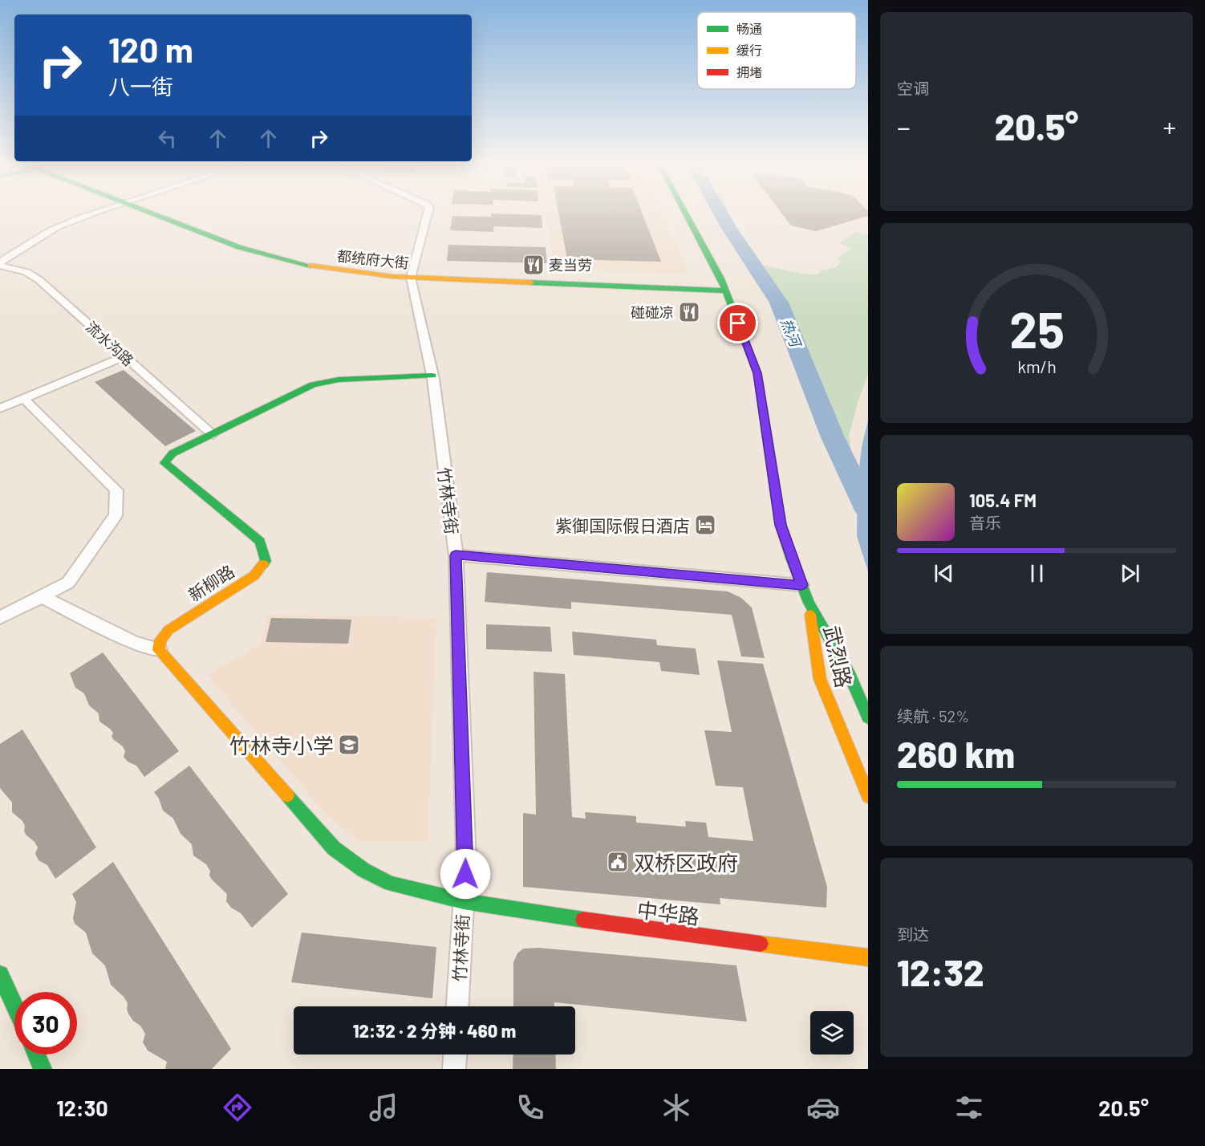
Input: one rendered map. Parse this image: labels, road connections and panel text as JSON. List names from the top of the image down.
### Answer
{
  "streets": {
    "main road": [
      "都统府大街",
      "新柳路",
      "武烈路",
      "中华路"
    ],
    "street": ["流水沟路", "竹林寺街"]
  },
  "crossings": [
    ["都统府大街", "竹林寺街"],
    ["都统府大街", "武烈路"],
    ["流水沟路", "新柳路"],
    ["竹林寺街", "新柳路"],
    ["竹林寺街", "中华路"]
  ],
  "water": ["热河"],
  "places": {
    "restaurant": ["麦当劳", "碰碰凉"],
    "hotel": ["紫御国际假日酒店"],
    "school or university": ["竹林寺小学"],
    "public building": ["双桥区政府"]
  },
  "legend": ["畅通", "缓行", "拥堵"],
  "page": {
    "tile": [
      "空调",
      ["续航 · 52%", "260 km"],
      ["到达", "12:32"]
    ],
    "turn": ["120 m", "八一街"],
    "heat": ["−", "20.5°", "+"],
    "song": ["105.4 FM", "音乐"],
    "limit": "30",
    "trip": "12:32 · 2 分钟 · 460 m",
    "tabs": ["12:30", "20.5°"],
    "gauge": ["25", "km/h"]
  }
}
